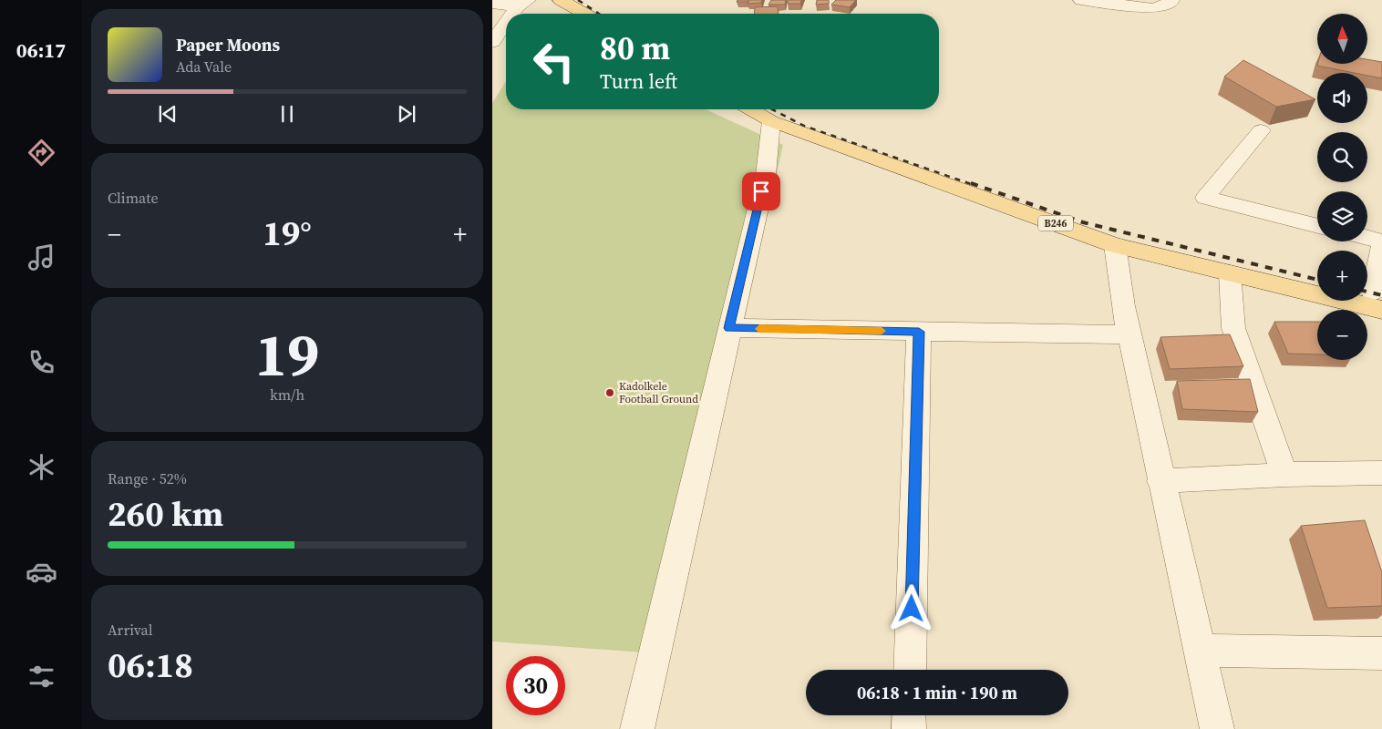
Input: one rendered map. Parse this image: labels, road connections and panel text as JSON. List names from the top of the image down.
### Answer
{
  "streets": {
    "main road": ["B246"]
  },
  "places": ["Kadolkele Football Ground"],
  "north": "top",
  "page": {
    "tabs": "06:17",
    "map_buttons": ["+", "−"],
    "turn": ["80 m", "Turn left"],
    "song": ["Paper Moons", "Ada Vale"],
    "tile": [
      "Climate",
      ["19", "km/h"],
      ["Range · 52%", "260 km"],
      ["Arrival", "06:18"]
    ],
    "heat": ["−", "19°", "+"],
    "limit": "30",
    "trip": "06:18 · 1 min · 190 m"
  }
}
